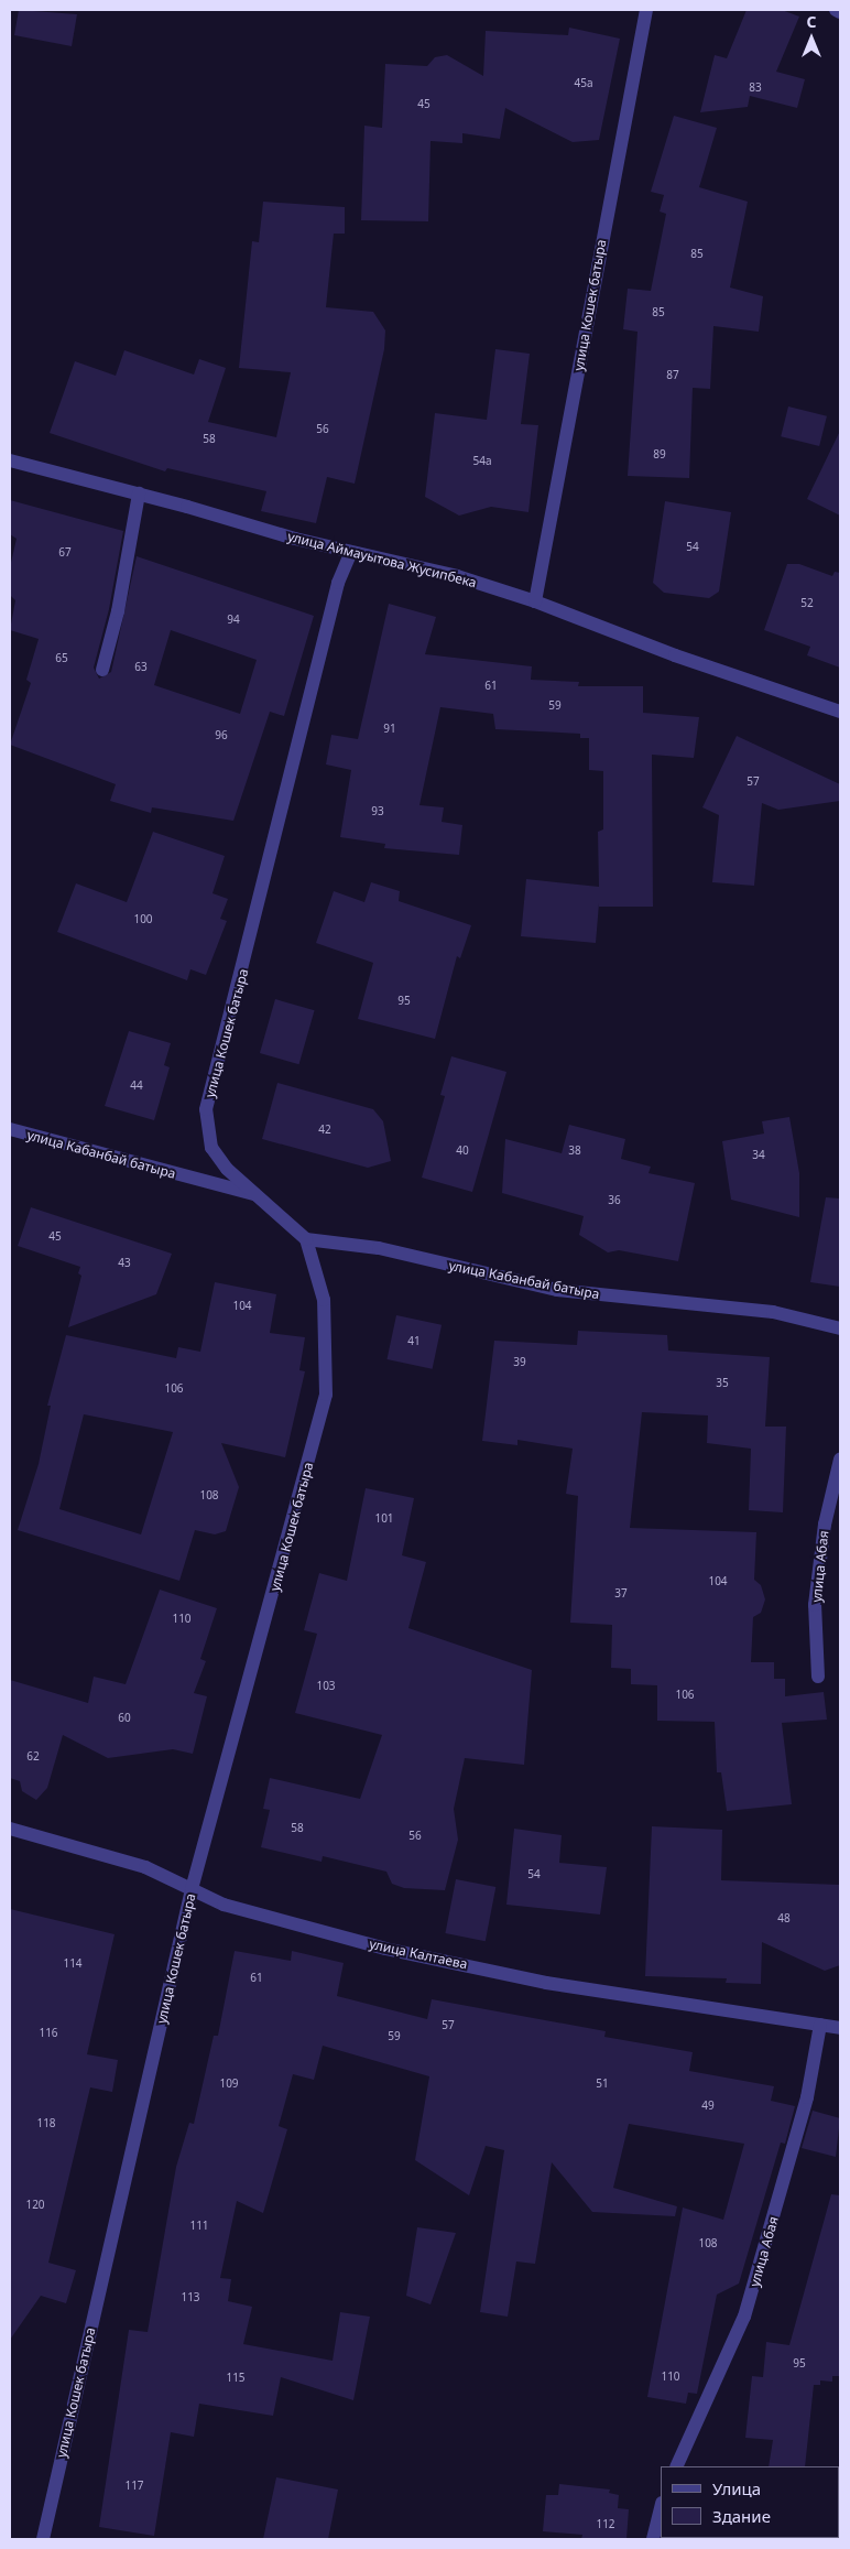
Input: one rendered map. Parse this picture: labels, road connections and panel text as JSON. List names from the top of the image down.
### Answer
{
  "streets": {
    "street": [
      "улица Кошек батыра",
      "улица Аймауытова Жусипбека",
      "улица Кабанбай батыра",
      "улица Абая",
      "улица Калтаева"
    ]
  },
  "crossings": [
    ["улица Кошек батыра", "улица Аймауытова Жусипбека"],
    ["улица Кошек батыра", "улица Кабанбай батыра"],
    ["улица Кошек батыра", "улица Калтаева"],
    ["улица Абая", "улица Калтаева"]
  ],
  "house_numbers": [
    "45а",
    "83",
    "45",
    "85",
    "85",
    "87",
    "56",
    "58",
    "89",
    "54а",
    "54",
    "67",
    "52",
    "94",
    "65",
    "63",
    "61",
    "59",
    "91",
    "96",
    "57",
    "93",
    "100",
    "95",
    "44",
    "42",
    "40",
    "38",
    "34",
    "36",
    "45",
    "43",
    "104",
    "41",
    "39",
    "35",
    "106",
    "108",
    "101",
    "104",
    "37",
    "110",
    "103",
    "106",
    "60",
    "62",
    "58",
    "56",
    "54",
    "48",
    "114",
    "61",
    "57",
    "116",
    "59",
    "109",
    "51",
    "49",
    "118",
    "120",
    "111",
    "108",
    "113",
    "95",
    "110",
    "115",
    "117",
    "112"
  ],
  "legend": ["Улица", "Здание"],
  "north": "top"
}
